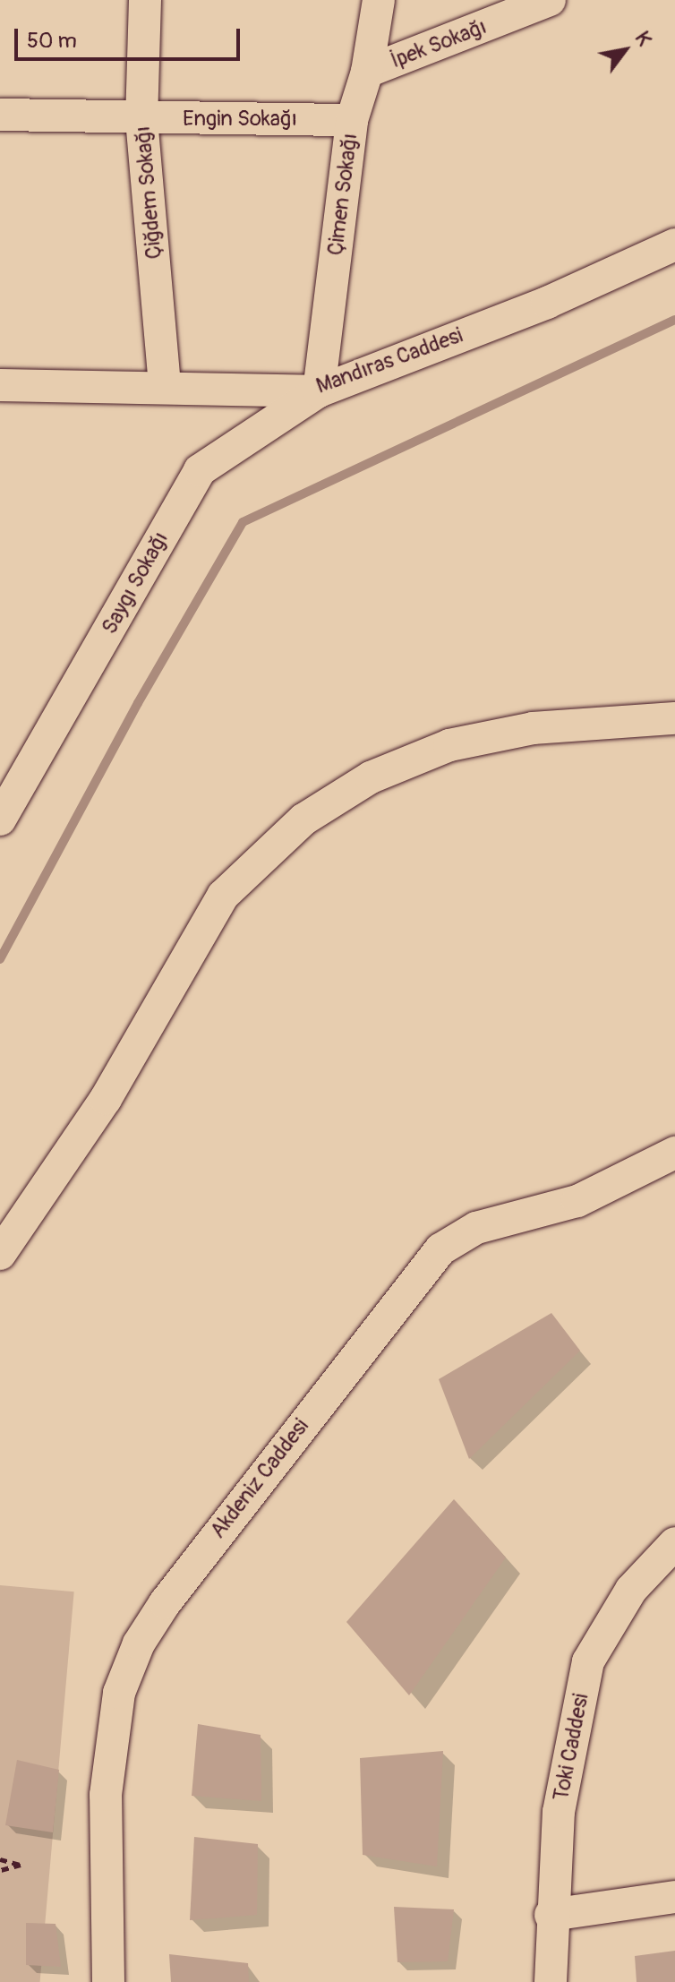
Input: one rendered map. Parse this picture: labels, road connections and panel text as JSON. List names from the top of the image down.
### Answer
{
  "streets": {
    "street": [
      "İpek Sokağı",
      "Engin Sokağı",
      "Çiğdem Sokağı",
      "Çimen Sokağı",
      "Mandıras Caddesi",
      "Saygı Sokağı",
      "Akdeniz Caddesi",
      "Toki Caddesi"
    ]
  },
  "crossings": [
    ["İpek Sokağı", "Çimen Sokağı"],
    ["Engin Sokağı", "Çiğdem Sokağı"],
    ["Engin Sokağı", "Çimen Sokağı"],
    ["Çiğdem Sokağı", "Mandıras Caddesi"],
    ["Çimen Sokağı", "Mandıras Caddesi"],
    ["Çimen Sokağı", "Saygı Sokağı"],
    ["Mandıras Caddesi", "Saygı Sokağı"]
  ],
  "scale_bar": "50 m",
  "north": "top right"
}
